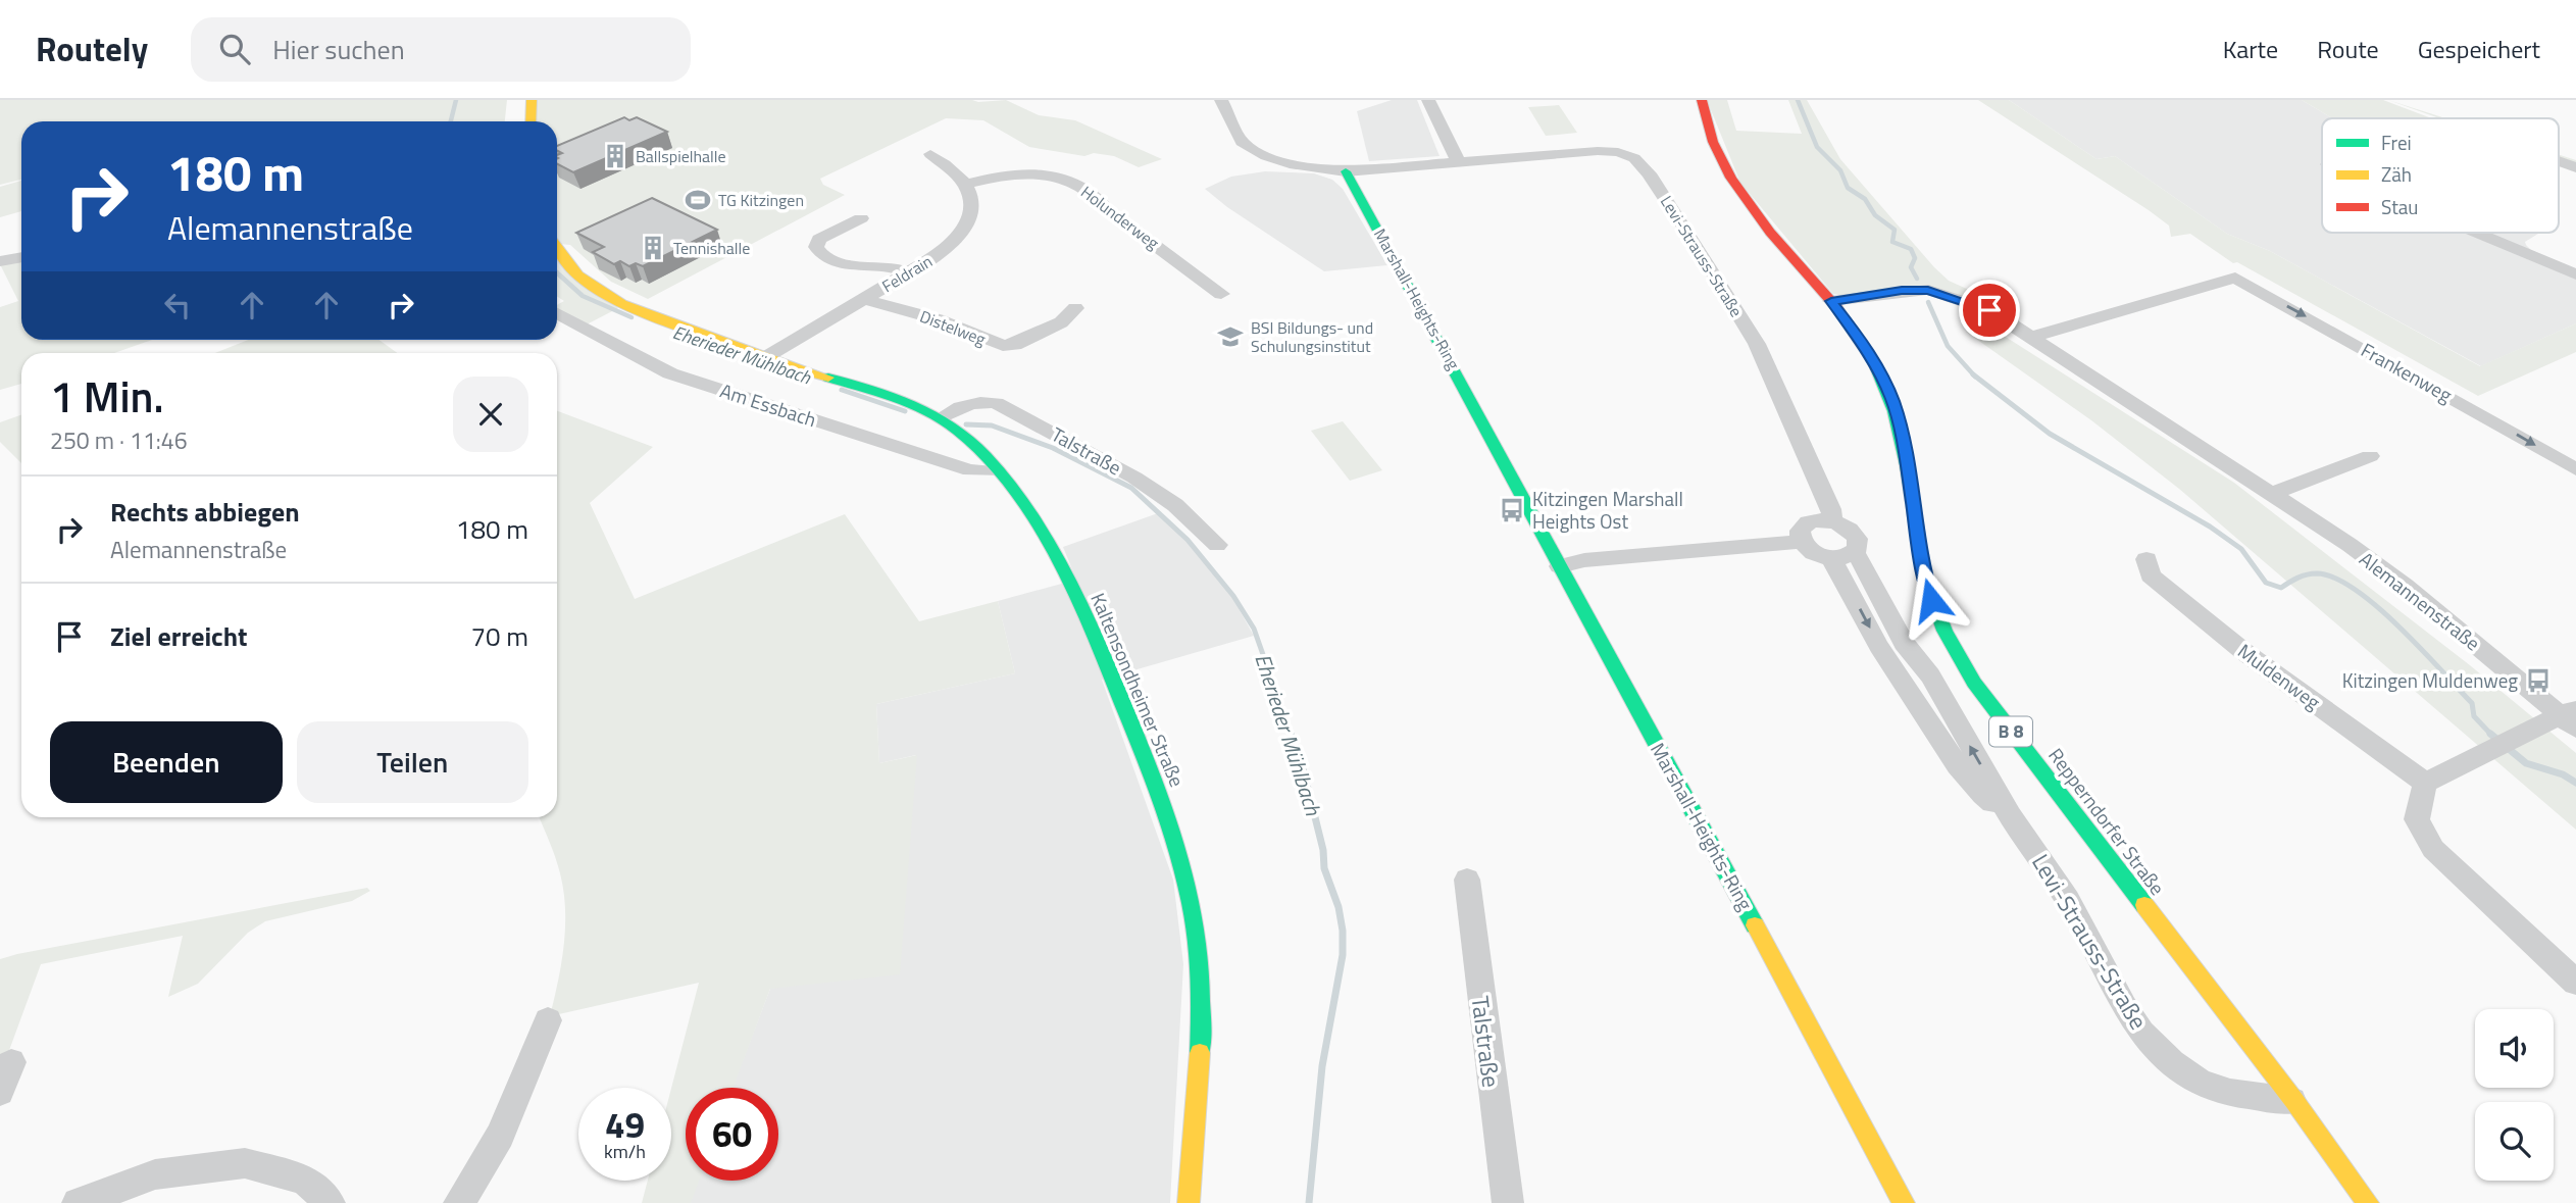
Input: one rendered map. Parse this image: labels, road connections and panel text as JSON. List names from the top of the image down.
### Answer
{
  "streets": {
    "main road": [
      "Marshall-Heights-Ring",
      "Kaltensondheimer Straße",
      "B 8",
      "Repperndorfer Straße"
    ],
    "street": [
      "Holunderweg",
      "Levi-Strauss-Straße",
      "Feldrain",
      "Distelweg",
      "Frankenweg",
      "Am Essbach",
      "Talstraße",
      "Alemannenstraße",
      "Muldenweg"
    ]
  },
  "crossings": [
    ["Holunderweg", "Feldrain"],
    ["Levi-Strauss-Straße", "Marshall-Heights-Ring"],
    ["Levi-Strauss-Straße", "Repperndorfer Straße"],
    ["Feldrain", "Distelweg"],
    ["Feldrain", "Kaltensondheimer Straße"],
    ["Frankenweg", "Alemannenstraße"],
    ["Am Essbach", "Kaltensondheimer Straße"],
    ["Talstraße", "Kaltensondheimer Straße"],
    ["Alemannenstraße", "Repperndorfer Straße"]
  ],
  "one_way": ["Frankenweg"],
  "water": ["Eherieder Mühlbach"],
  "places": {
    "building": ["Ballspielhalle", "Tennishalle"],
    "sports": ["TG Kitzingen"],
    "school or university": ["BSI Bildungs- und Schulungsinstitut"],
    "bus stop": ["Kitzingen Marshall Heights Ost", "Kitzingen Muldenweg"]
  },
  "legend": ["Frei", "Zäh", "Stau"],
  "page": {
    "header": "Routely",
    "search": "Hier suchen",
    "nav": ["Karte", "Route", "Gespeichert"],
    "turn": ["180 m", "Alemannenstraße"],
    "heading": ["1 Min.", "250 m · 11:46"],
    "list": [
      {
        "name": "Rechts abbiegen",
        "note": "Alemannenstraße",
        "value": "180 m"
      },
      {
        "name": "Ziel erreicht",
        "value": "70 m"
      }
    ],
    "buttons": ["Beenden", "Teilen"],
    "speed": "49 km/h",
    "limit": "60"
  }
}
